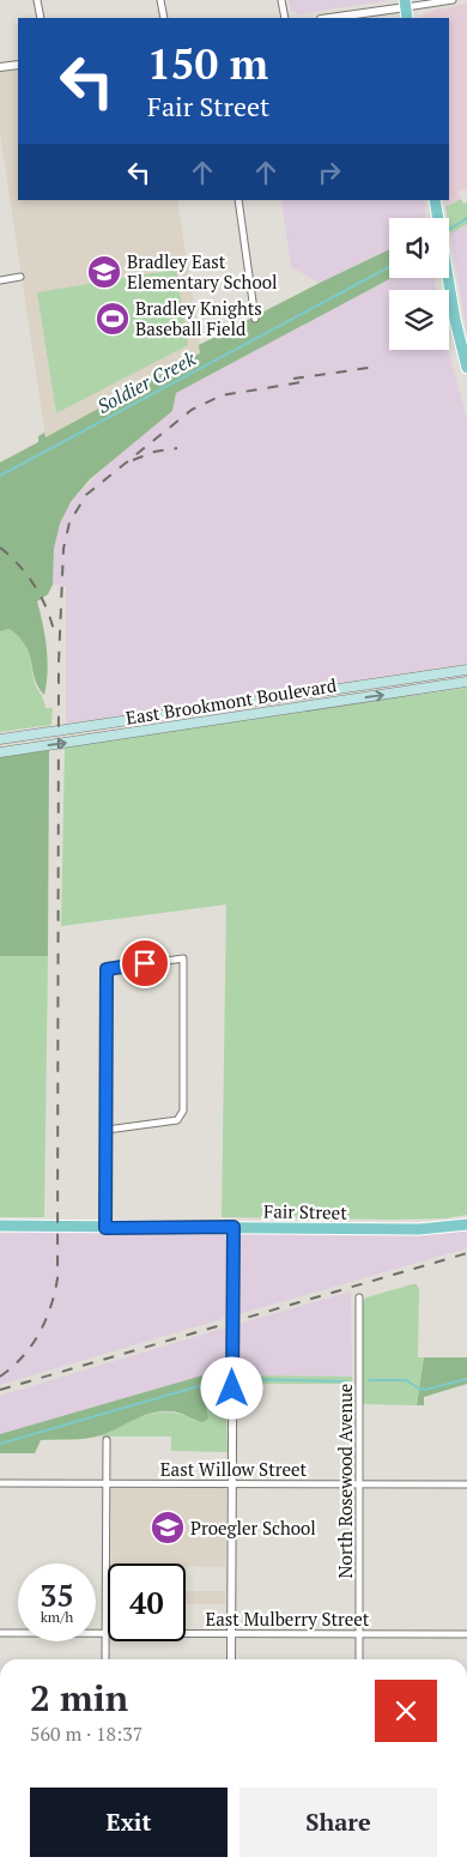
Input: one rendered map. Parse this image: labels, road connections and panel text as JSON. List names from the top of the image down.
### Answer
{
  "streets": {
    "main road": ["East Brookmont Boulevard", "Fair Street"],
    "street": ["East Willow Street", "North Rosewood Avenue", "East Mulberry Street"]
  },
  "crossings": [
    ["East Willow Street", "North Rosewood Avenue"],
    ["North Rosewood Avenue", "East Mulberry Street"]
  ],
  "water": ["Soldier Creek"],
  "places": {
    "school or university": ["Bradley East Elementary School", "Proegler School"],
    "sports": ["Bradley Knights Baseball Field"]
  },
  "page": {
    "turn": ["150 m", "Fair Street"],
    "speed": "35 km/h",
    "limit": "40",
    "heading": ["2 min", "560 m · 18:37"],
    "buttons": ["Exit", "Share"]
  }
}
